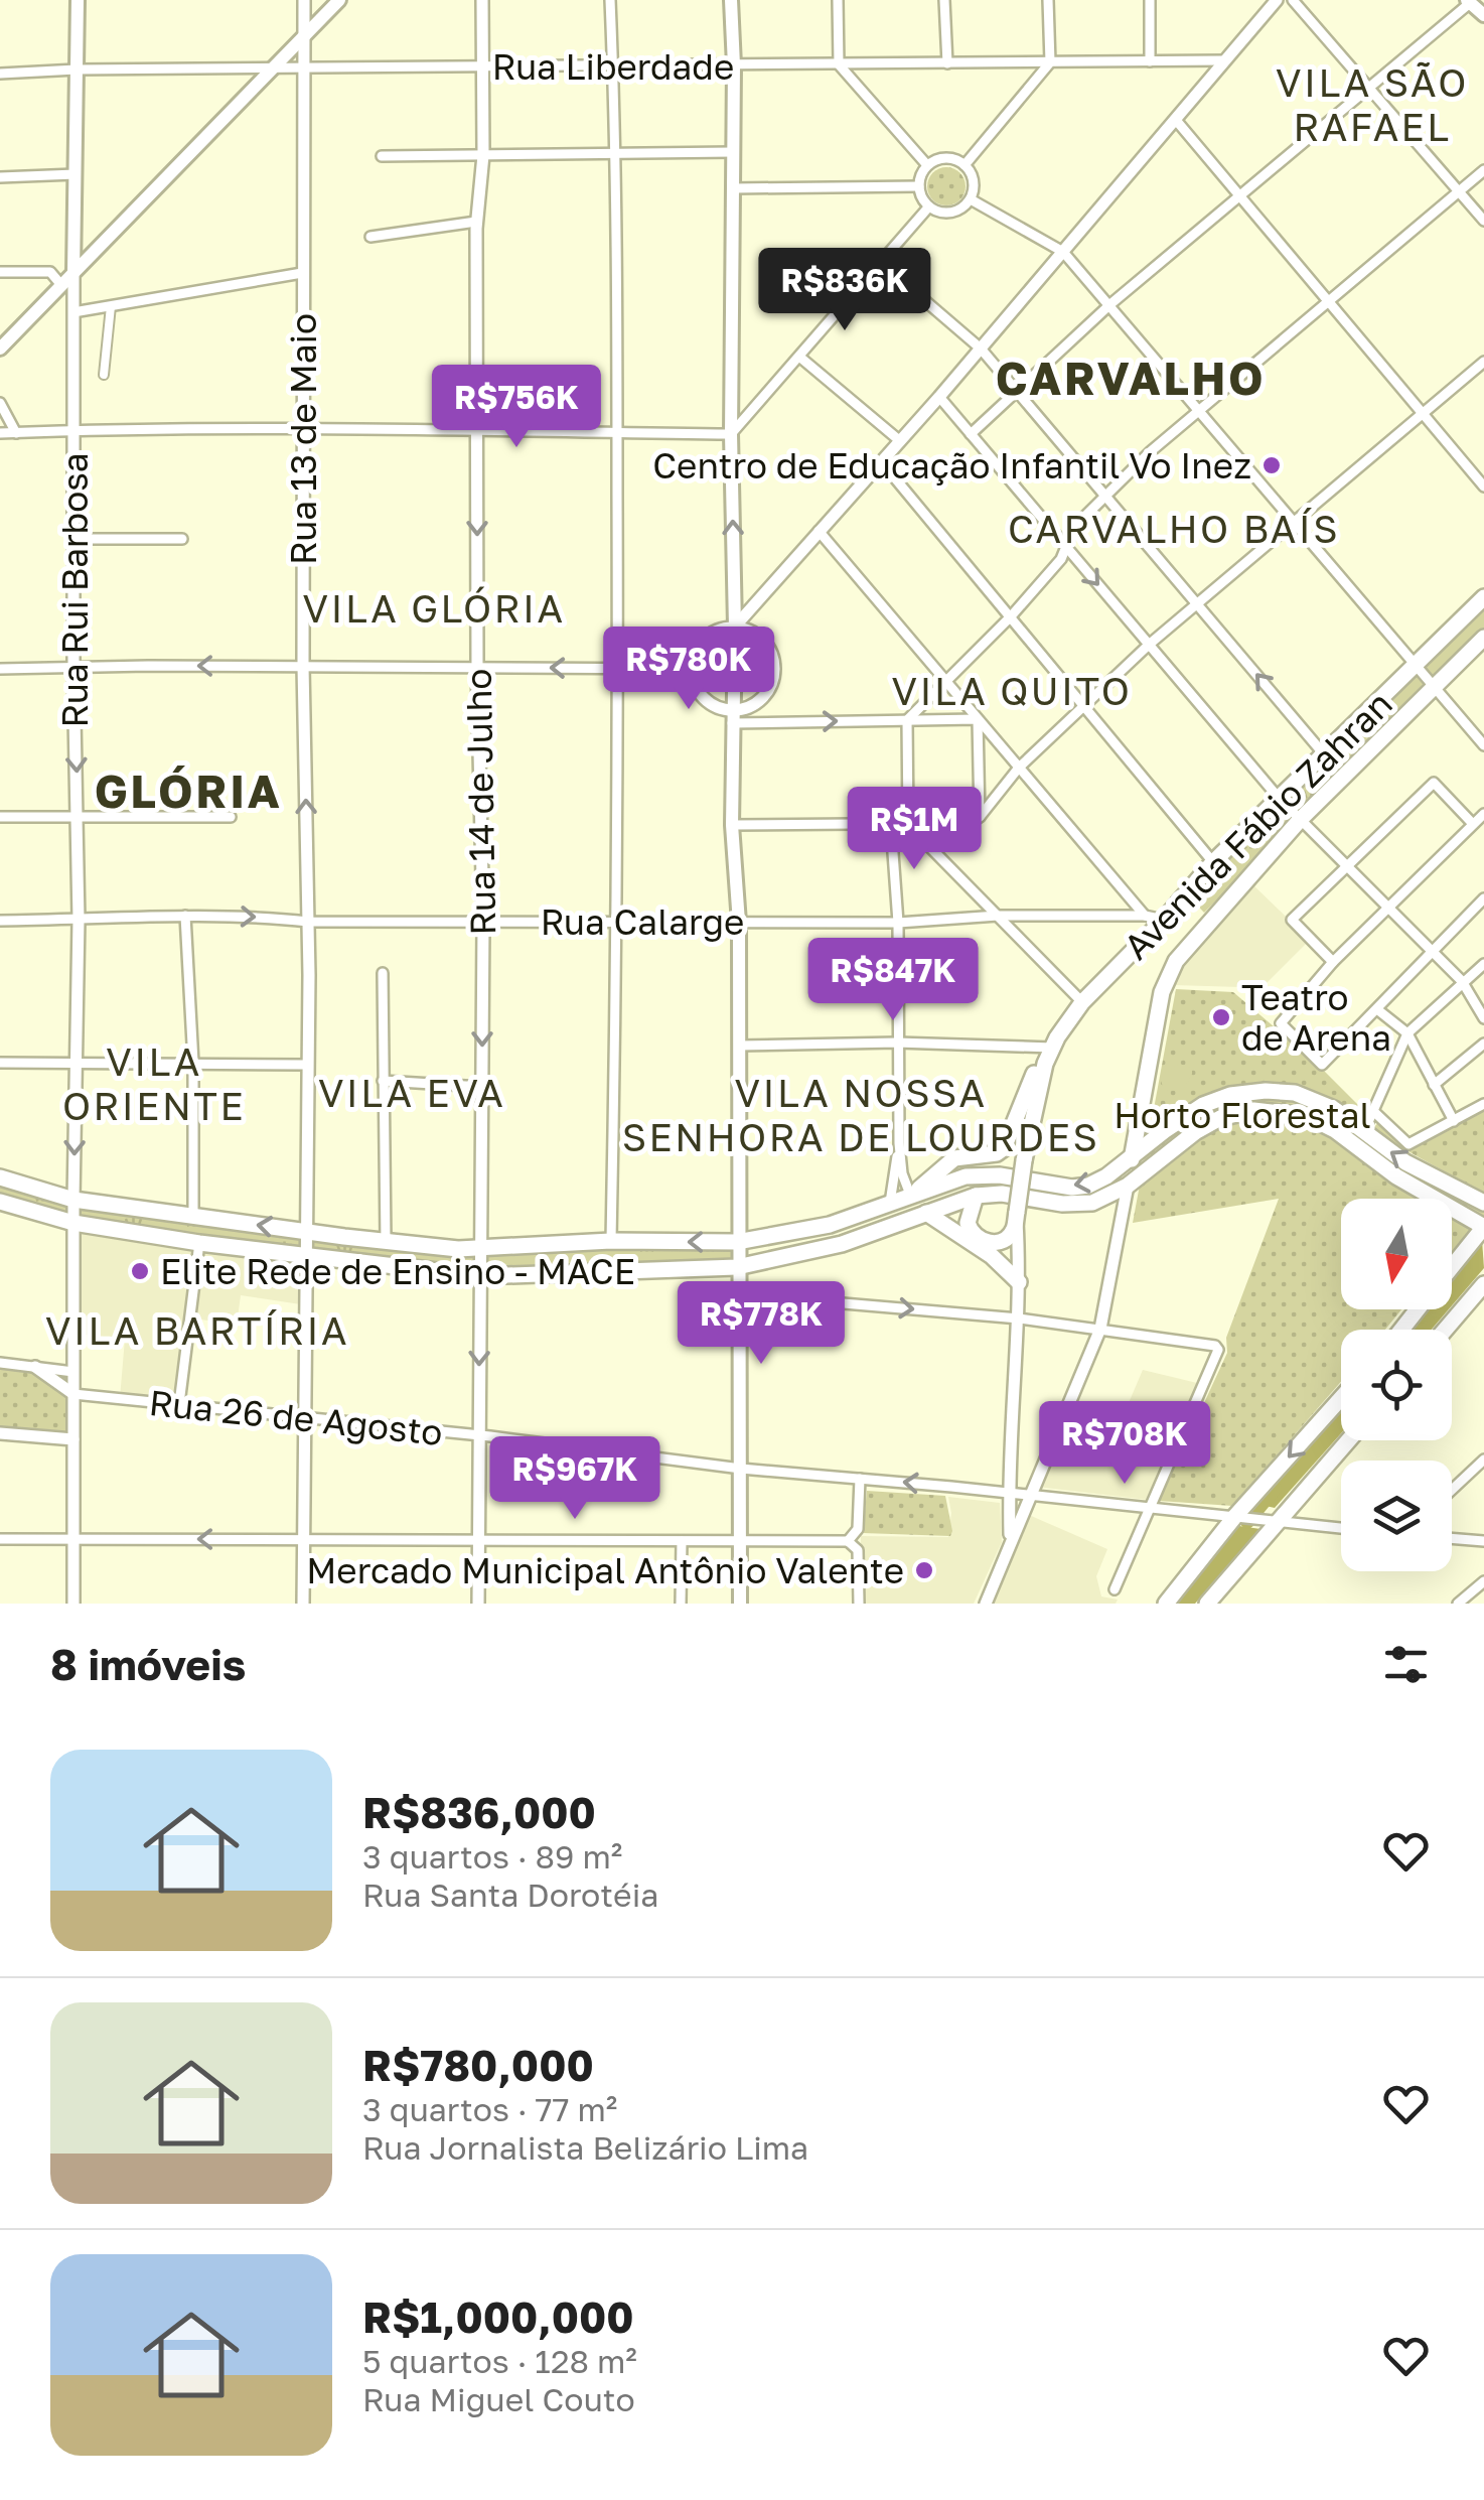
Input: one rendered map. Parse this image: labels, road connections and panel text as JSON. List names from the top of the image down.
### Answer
{
  "streets": {
    "main road": ["Rua Rui Barbosa", "Avenida Fábio Zahran"],
    "street": [
      "Rua Liberdade",
      "Rua 13 de Maio",
      "Rua 14 de Julho",
      "Rua Calarge",
      "Rua 26 de Agosto"
    ]
  },
  "crossings": [
    ["Rua Liberdade", "Rua 13 de Maio"],
    ["Rua Liberdade", "Rua Rui Barbosa"],
    ["Rua Liberdade", "Rua 14 de Julho"],
    ["Rua 13 de Maio", "Rua Calarge"],
    ["Rua 13 de Maio", "Rua 26 de Agosto"],
    ["Rua Rui Barbosa", "Rua Calarge"],
    ["Rua Rui Barbosa", "Rua 26 de Agosto"],
    ["Rua 14 de Julho", "Rua Calarge"],
    ["Rua 14 de Julho", "Rua 26 de Agosto"],
    ["Avenida Fábio Zahran", "Rua Calarge"]
  ],
  "one_way": ["Rua 14 de Julho"],
  "districts": [
    "VILA SÃO RAFAEL",
    "CARVALHO",
    "CARVALHO BAÍS",
    "VILA GLÓRIA",
    "VILA QUITO",
    "GLÓRIA",
    "VILA ORIENTE",
    "VILA EVA",
    "VILA NOSSA SENHORA DE LOURDES",
    "VILA BARTÍRIA"
  ],
  "parks": ["Horto Florestal"],
  "places": [
    "Centro de Educação Infantil Vo Inez",
    "Teatro de Arena",
    "Elite Rede de Ensino - MACE",
    "Mercado Municipal Antônio Valente"
  ],
  "north": "bottom",
  "page": {
    "price": [
      "R$836K",
      "R$756K",
      "R$780K",
      "R$1M",
      "R$847K",
      "R$778K",
      "R$708K",
      "R$967K"
    ],
    "heading": "8 imóveis",
    "list": [
      {
        "name": "R$836,000",
        "note": "3 quartos · 89 m² · Rua Santa Dorotéia"
      },
      {
        "name": "R$780,000",
        "note": "3 quartos · 77 m² · Rua Jornalista Belizário Lima"
      },
      {
        "name": "R$1,000,000",
        "note": "5 quartos · 128 m² · Rua Miguel Couto"
      }
    ]
  }
}
